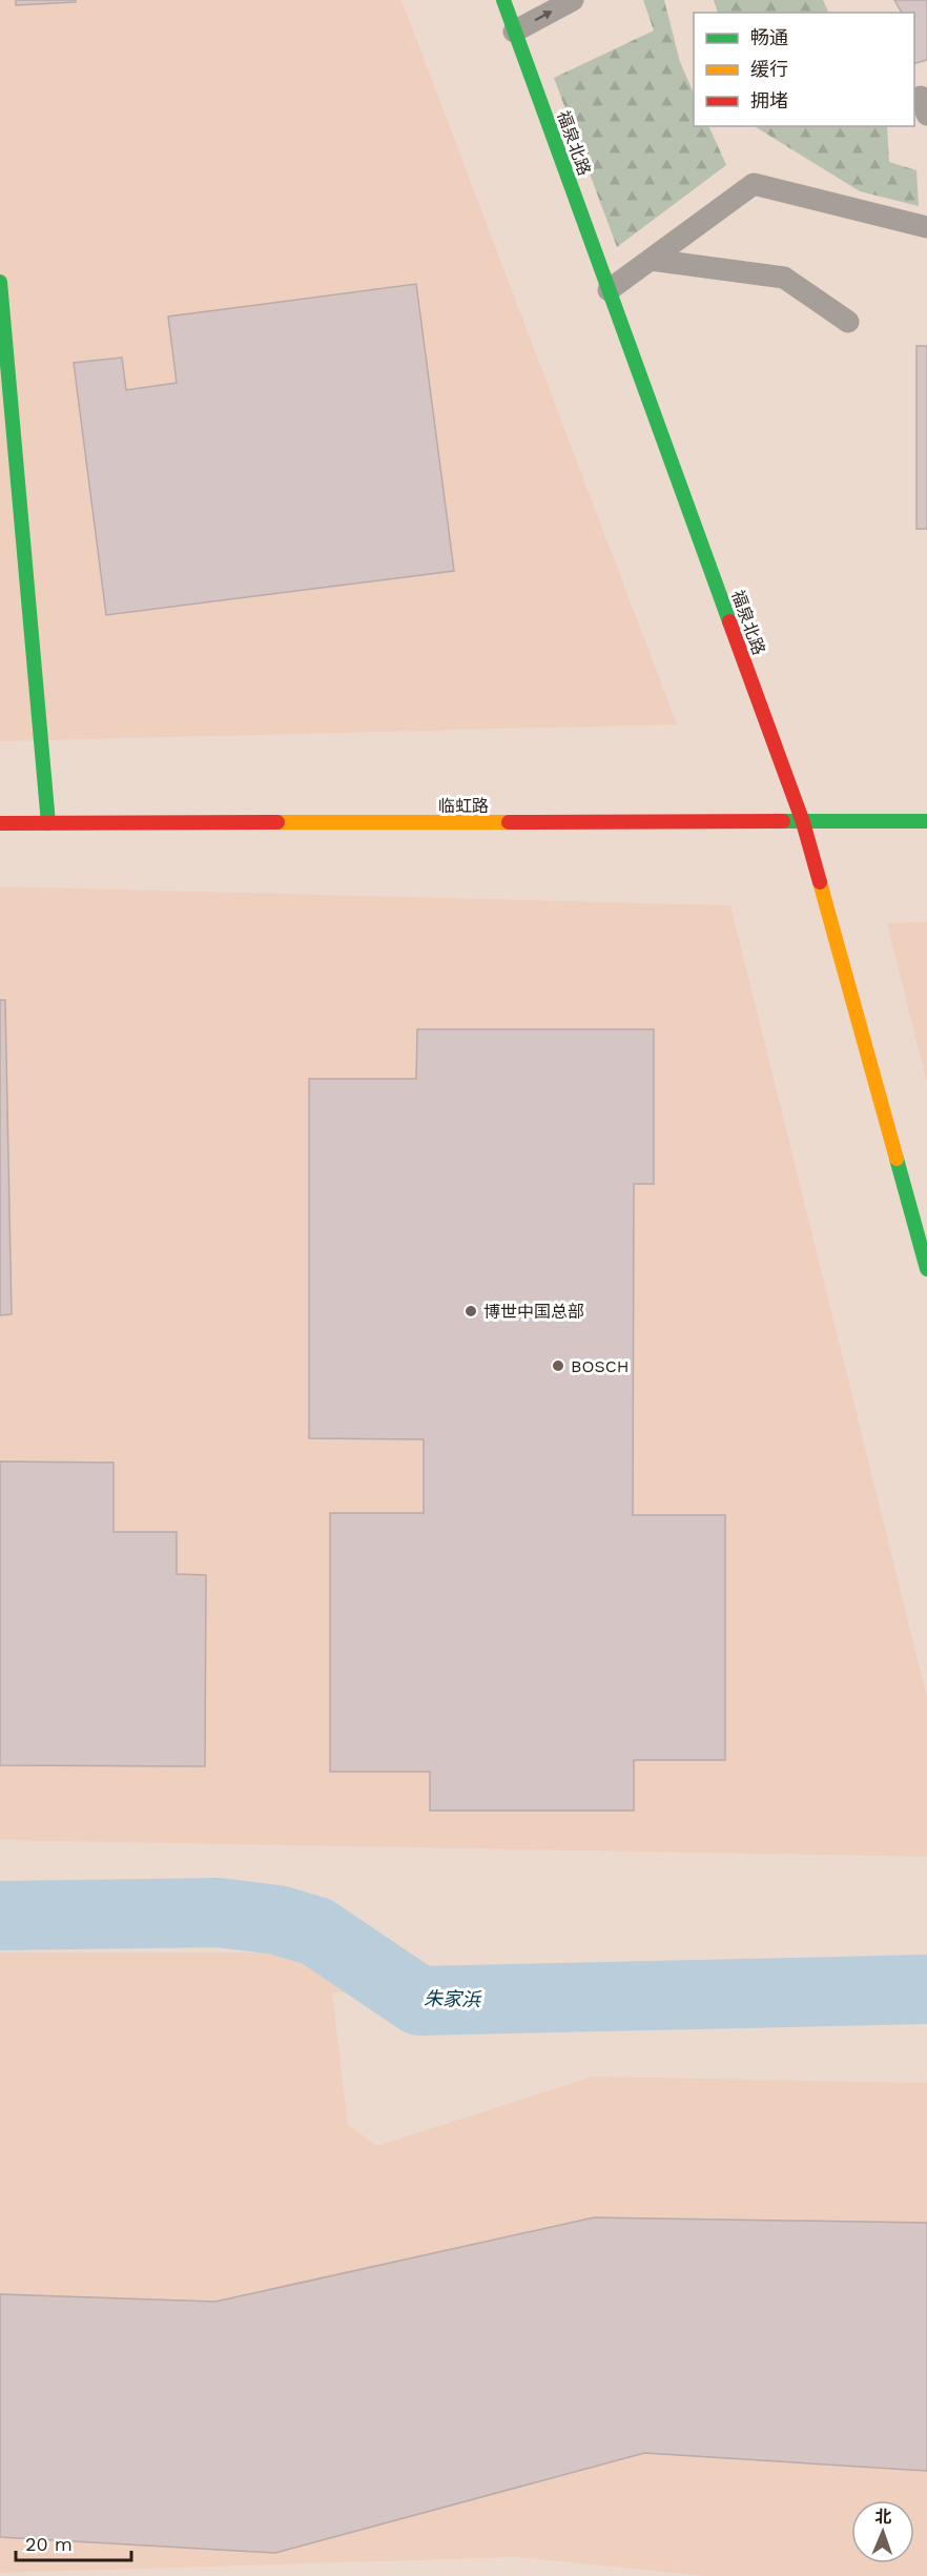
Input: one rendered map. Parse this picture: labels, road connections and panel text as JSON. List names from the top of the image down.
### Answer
{
  "streets": {
    "street": ["福泉北路", "临虹路"]
  },
  "crossings": [
    ["福泉北路", "临虹路"]
  ],
  "water": ["朱家浜"],
  "places": ["博世中国总部", "BOSCH"],
  "legend": ["畅通", "缓行", "拥堵"],
  "scale_bar": "20 m",
  "north": "top"
}
